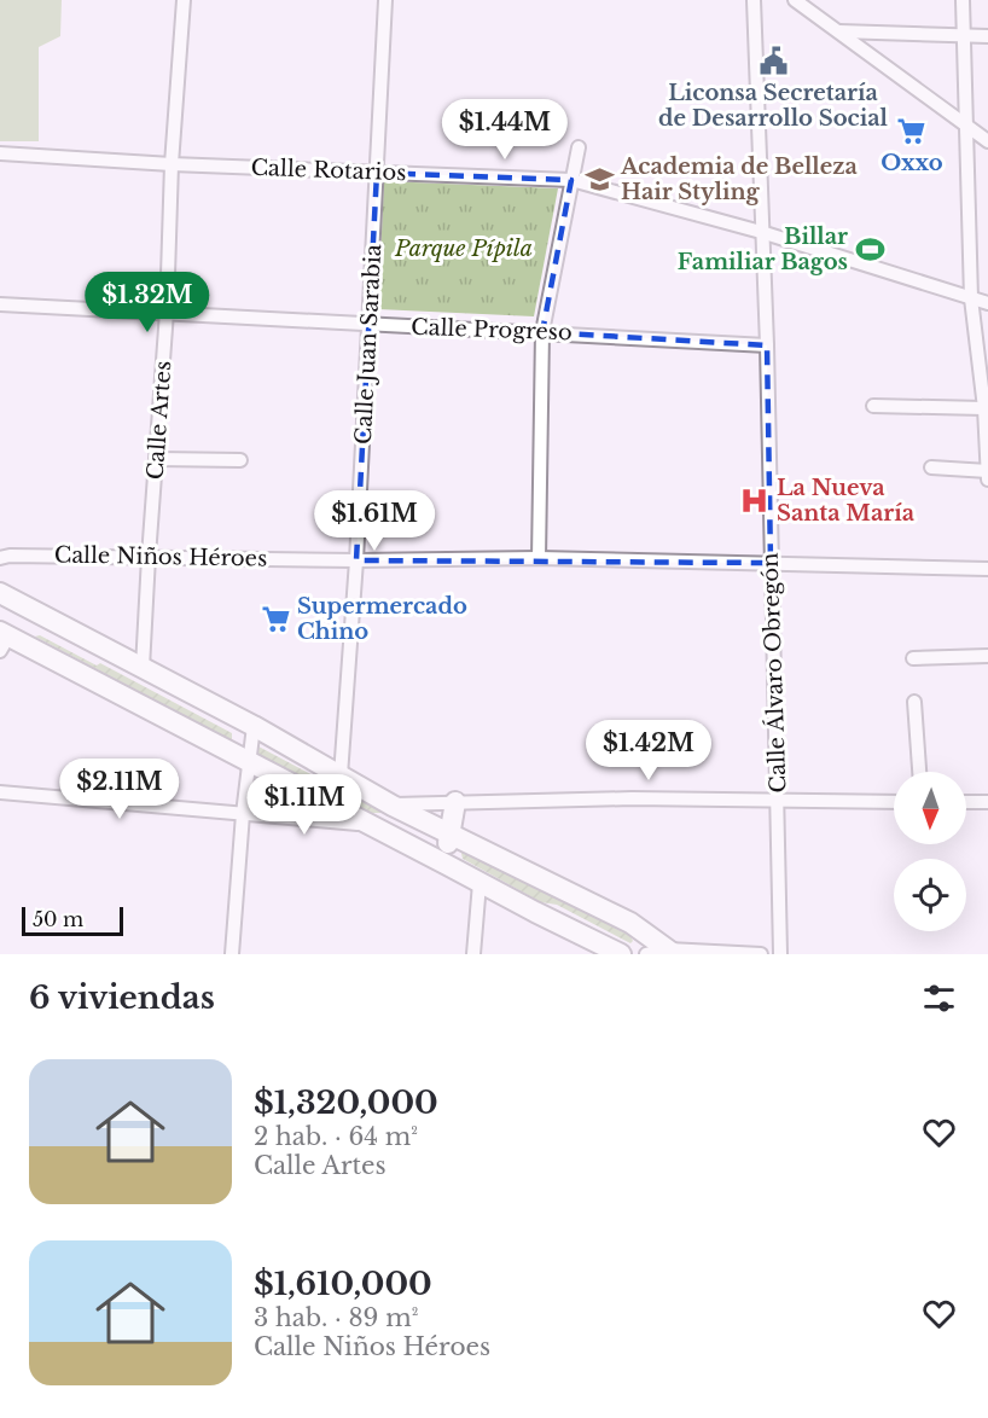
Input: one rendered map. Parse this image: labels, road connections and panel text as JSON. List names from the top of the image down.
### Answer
{
  "streets": {
    "street": [
      "Calle Rotarios",
      "Calle Progreso",
      "Calle Juan Sarabia",
      "Calle Artes",
      "Calle Niños Héroes",
      "Calle Álvaro Obregón"
    ]
  },
  "crossings": [
    ["Calle Rotarios", "Calle Juan Sarabia"],
    ["Calle Rotarios", "Calle Artes"],
    ["Calle Rotarios", "Calle Álvaro Obregón"],
    ["Calle Progreso", "Calle Juan Sarabia"],
    ["Calle Progreso", "Calle Artes"],
    ["Calle Progreso", "Calle Álvaro Obregón"],
    ["Calle Juan Sarabia", "Calle Niños Héroes"],
    ["Calle Artes", "Calle Niños Héroes"],
    ["Calle Niños Héroes", "Calle Álvaro Obregón"]
  ],
  "parks": ["Parque Pípila"],
  "places": {
    "public building": ["Liconsa Secretaría de Desarrollo Social"],
    "supermarket": ["Oxxo", "Supermercado Chino"],
    "school or university": ["Academia de Belleza Hair Styling"],
    "sports": ["Billar Familiar Bagos"],
    "hospital": ["La Nueva Santa María"]
  },
  "scale_bar": "50 m",
  "north": "bottom",
  "page": {
    "price": [
      "$1.44M",
      "$1.32M",
      "$1.61M",
      "$1.42M",
      "$2.11M",
      "$1.11M"
    ],
    "scale": "50 m",
    "heading": "6 viviendas",
    "list": [
      {
        "name": "$1,320,000",
        "note": "2 hab. · 64 m² · Calle Artes"
      },
      {
        "name": "$1,610,000",
        "note": "3 hab. · 89 m² · Calle Niños Héroes"
      }
    ]
  }
}
